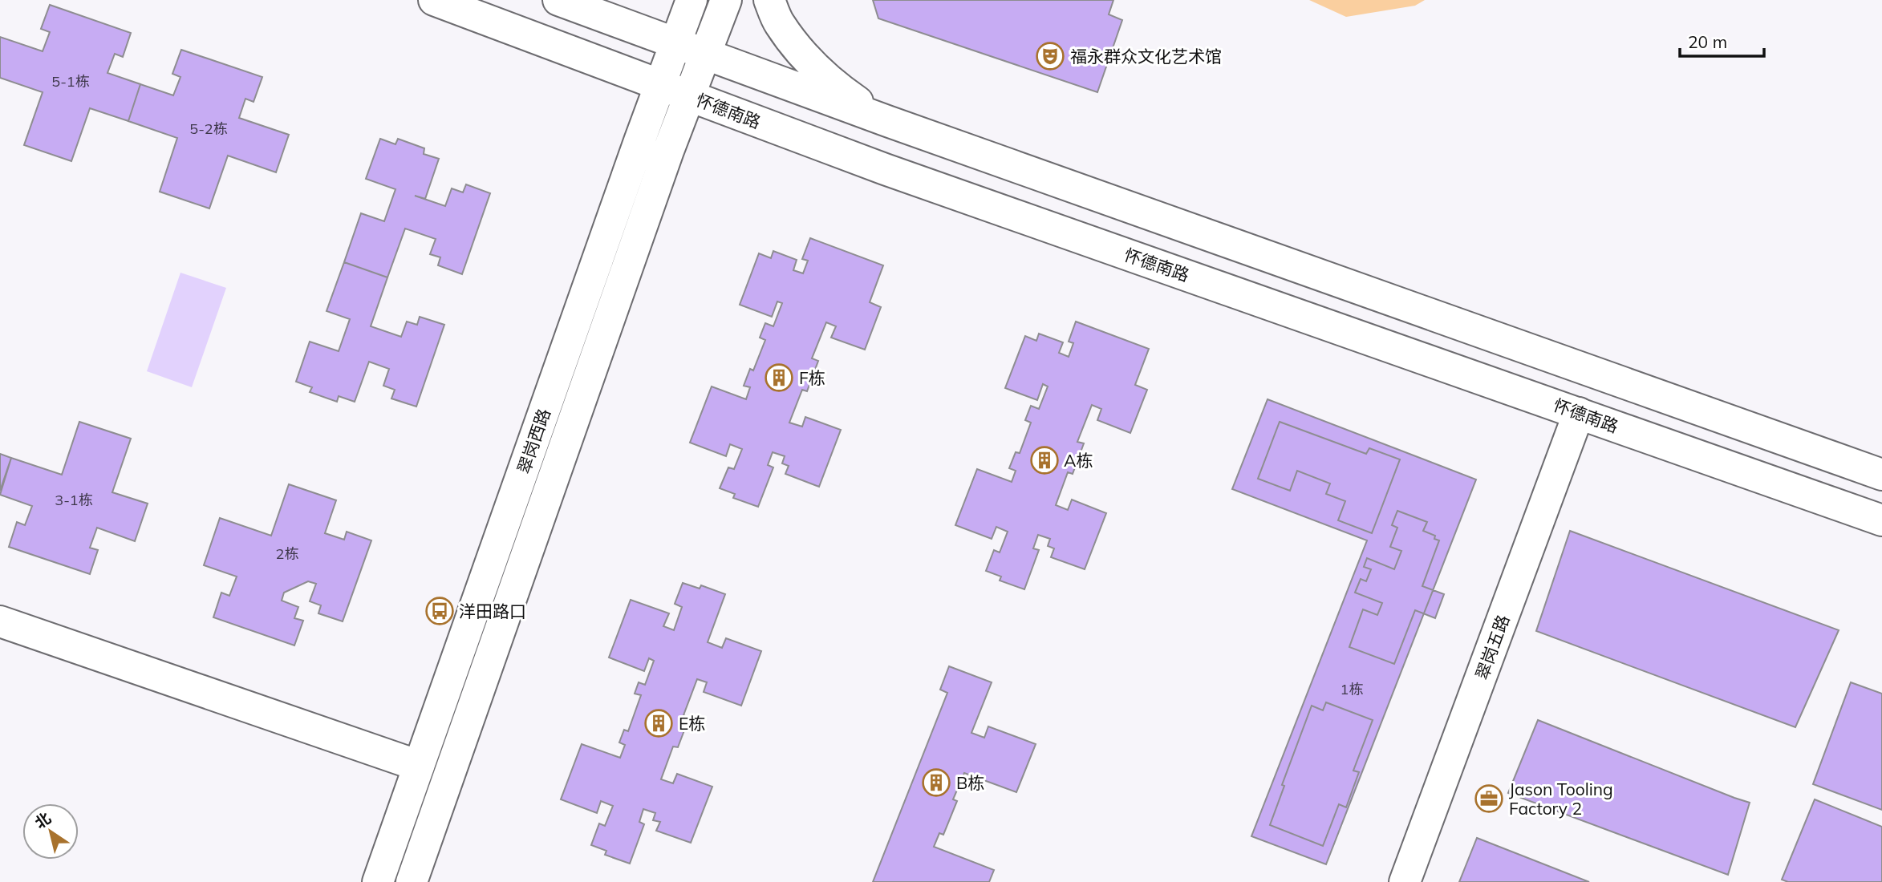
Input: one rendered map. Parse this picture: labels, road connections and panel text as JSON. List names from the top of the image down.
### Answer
{
  "streets": {
    "main road": ["怀德南路", "翠岗西路", "翠岗五路"]
  },
  "crossings": [
    ["怀德南路", "翠岗西路"],
    ["怀德南路", "翠岗五路"]
  ],
  "places": {
    "theatre": ["福永群众文化艺术馆"],
    "building": [
      "F栋",
      "A栋",
      "E栋",
      "B栋"
    ],
    "bus stop": ["洋田路口"],
    "office": ["Jason Tooling Factory 2"]
  },
  "house_numbers": [
    "5-1栋",
    "5-2栋",
    "3-1栋",
    "2栋",
    "1栋"
  ],
  "scale_bar": "20 m",
  "north": "top left"
}
